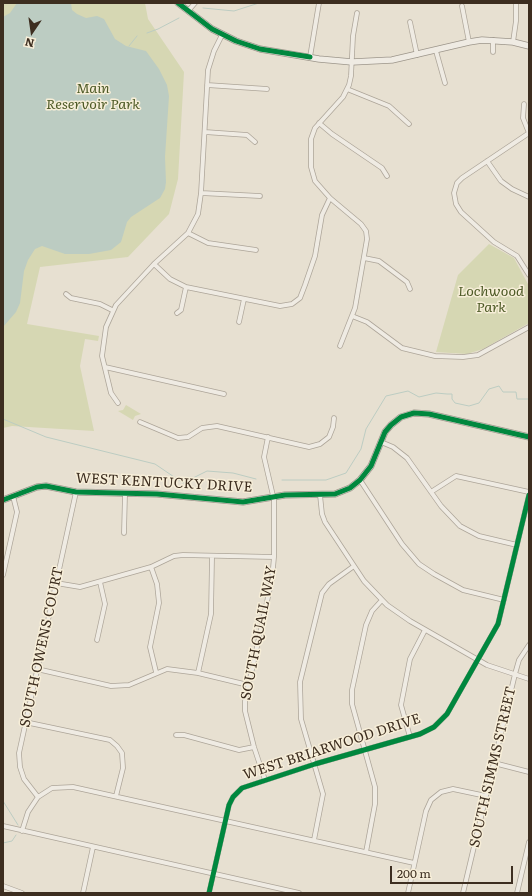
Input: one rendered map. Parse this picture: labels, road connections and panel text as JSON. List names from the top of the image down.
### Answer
{
  "streets": {
    "street": [
      "WEST KENTUCKY DRIVE",
      "SOUTH QUAIL WAY",
      "SOUTH OWENS COURT",
      "WEST BRIARWOOD DRIVE",
      "SOUTH SIMMS STREET"
    ]
  },
  "crossings": [
    ["WEST KENTUCKY DRIVE", "SOUTH QUAIL WAY"],
    ["WEST KENTUCKY DRIVE", "SOUTH OWENS COURT"],
    ["SOUTH QUAIL WAY", "WEST BRIARWOOD DRIVE"]
  ],
  "parks": ["Main Reservoir Park", "Lochwood Park"],
  "scale_bar": "200 m",
  "north": "bottom"
}
